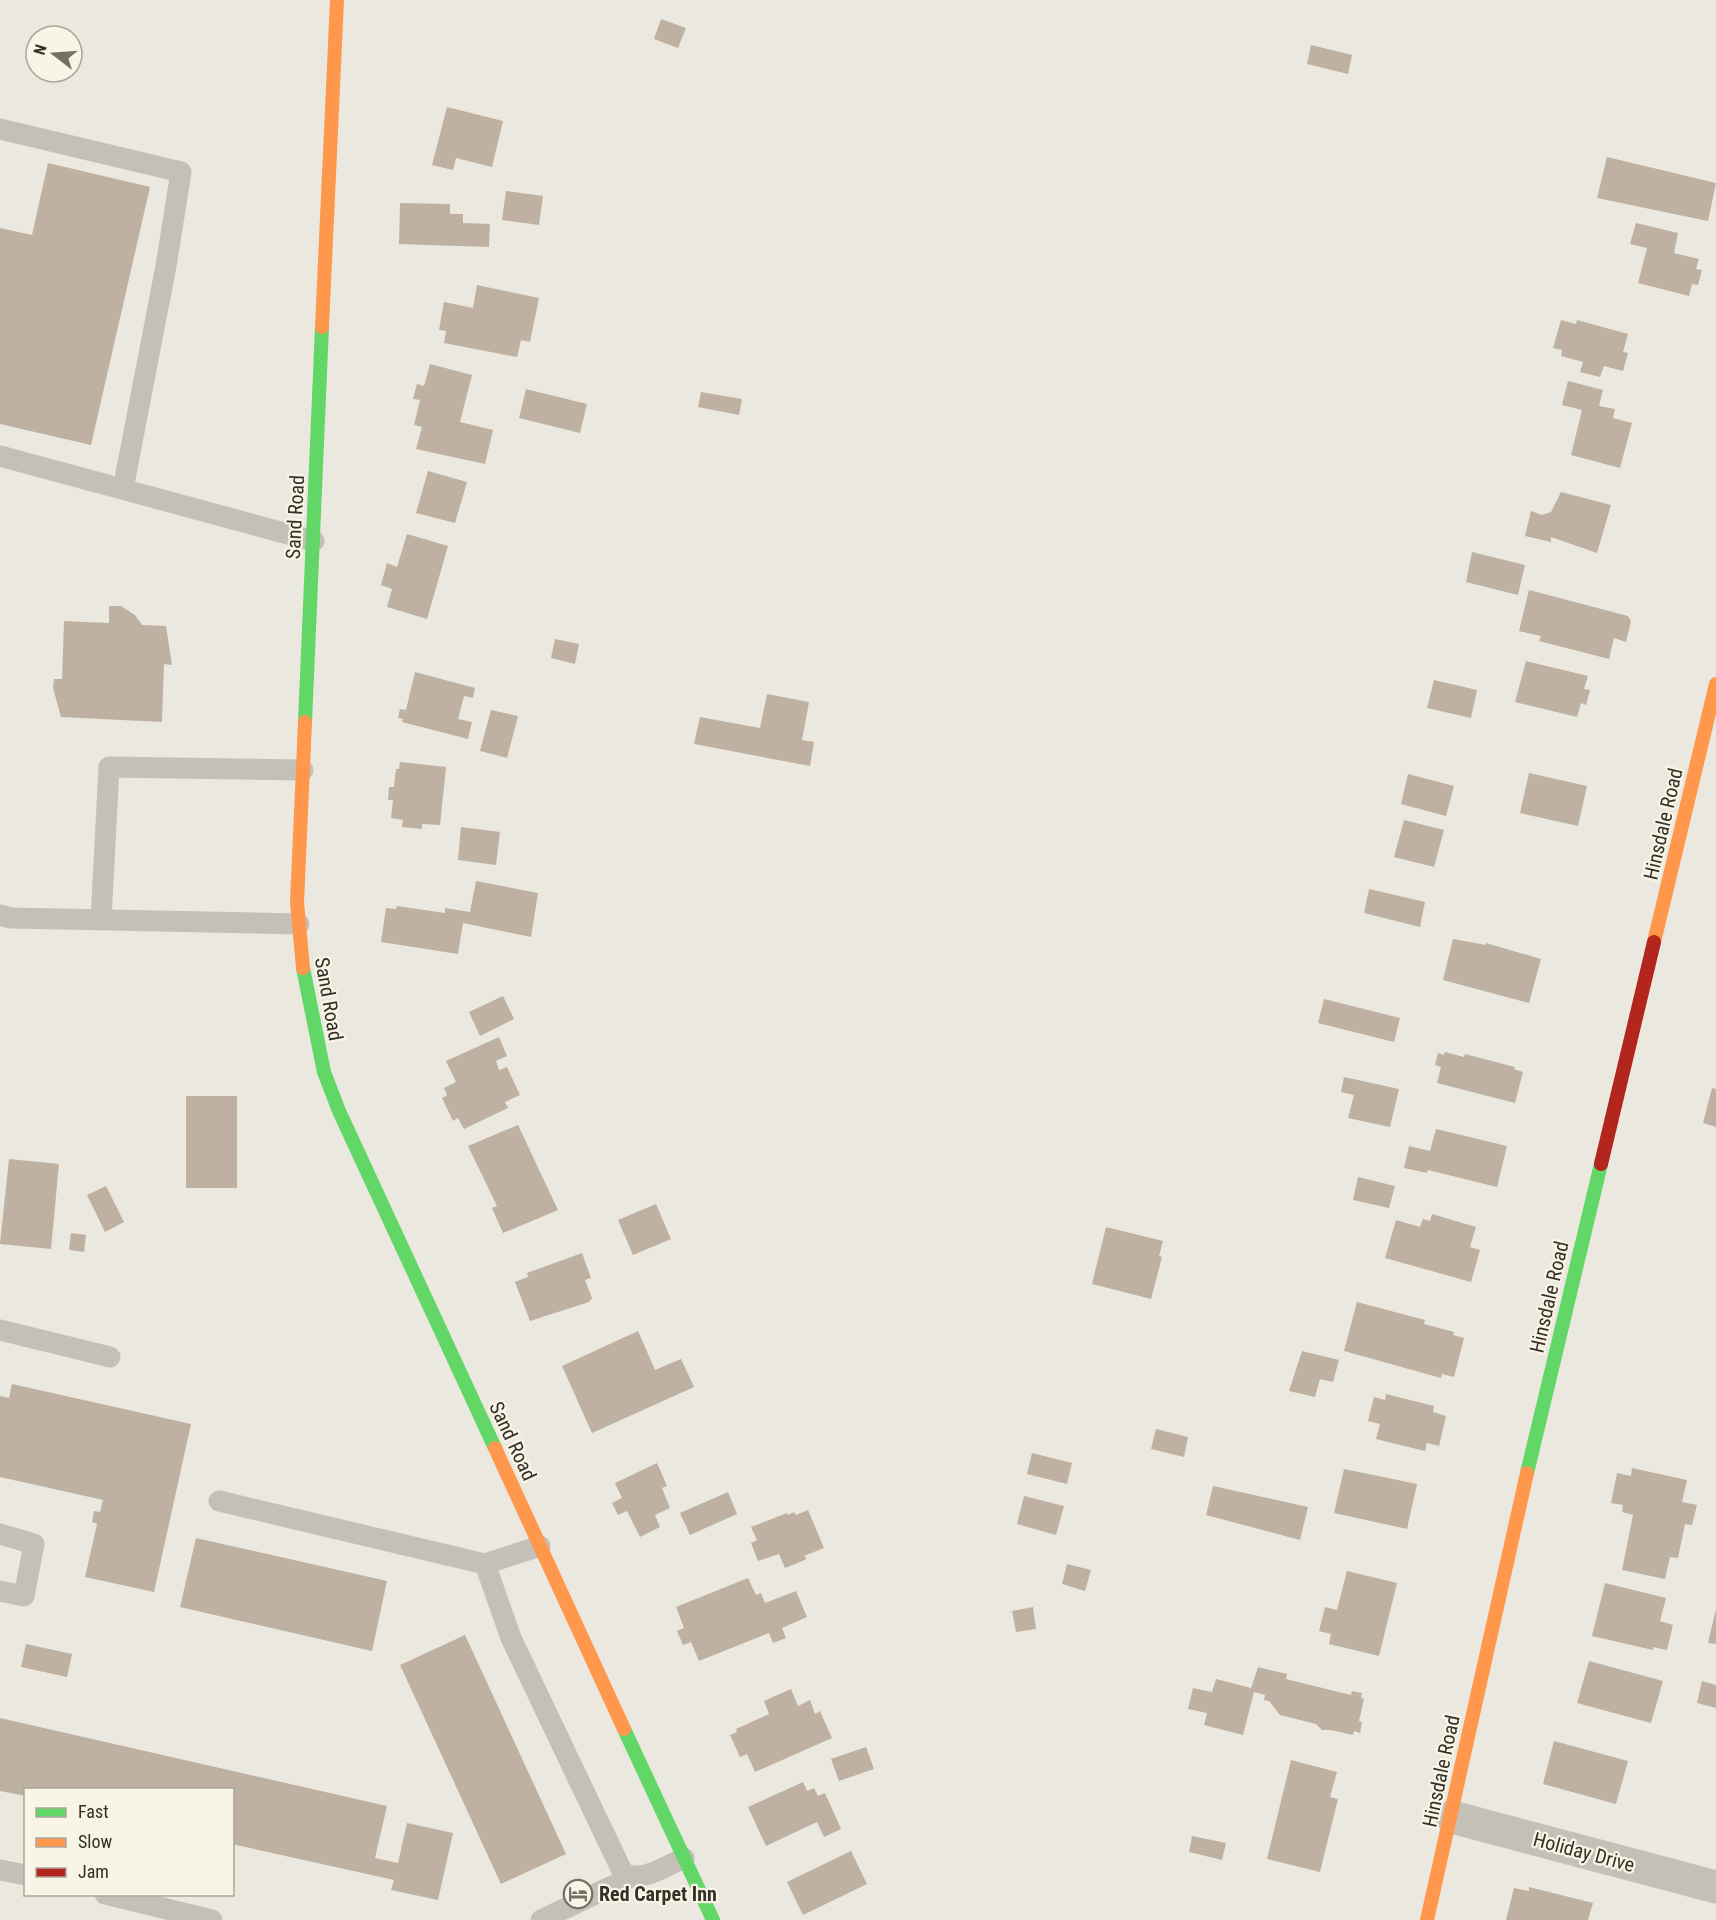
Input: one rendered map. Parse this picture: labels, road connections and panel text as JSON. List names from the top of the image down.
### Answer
{
  "streets": {
    "street": ["Sand Road", "Hinsdale Road", "Holiday Drive"]
  },
  "crossings": [
    ["Hinsdale Road", "Holiday Drive"]
  ],
  "places": {
    "hotel": ["Red Carpet Inn"]
  },
  "legend": ["Fast", "Slow", "Jam"],
  "north": "left"
}
